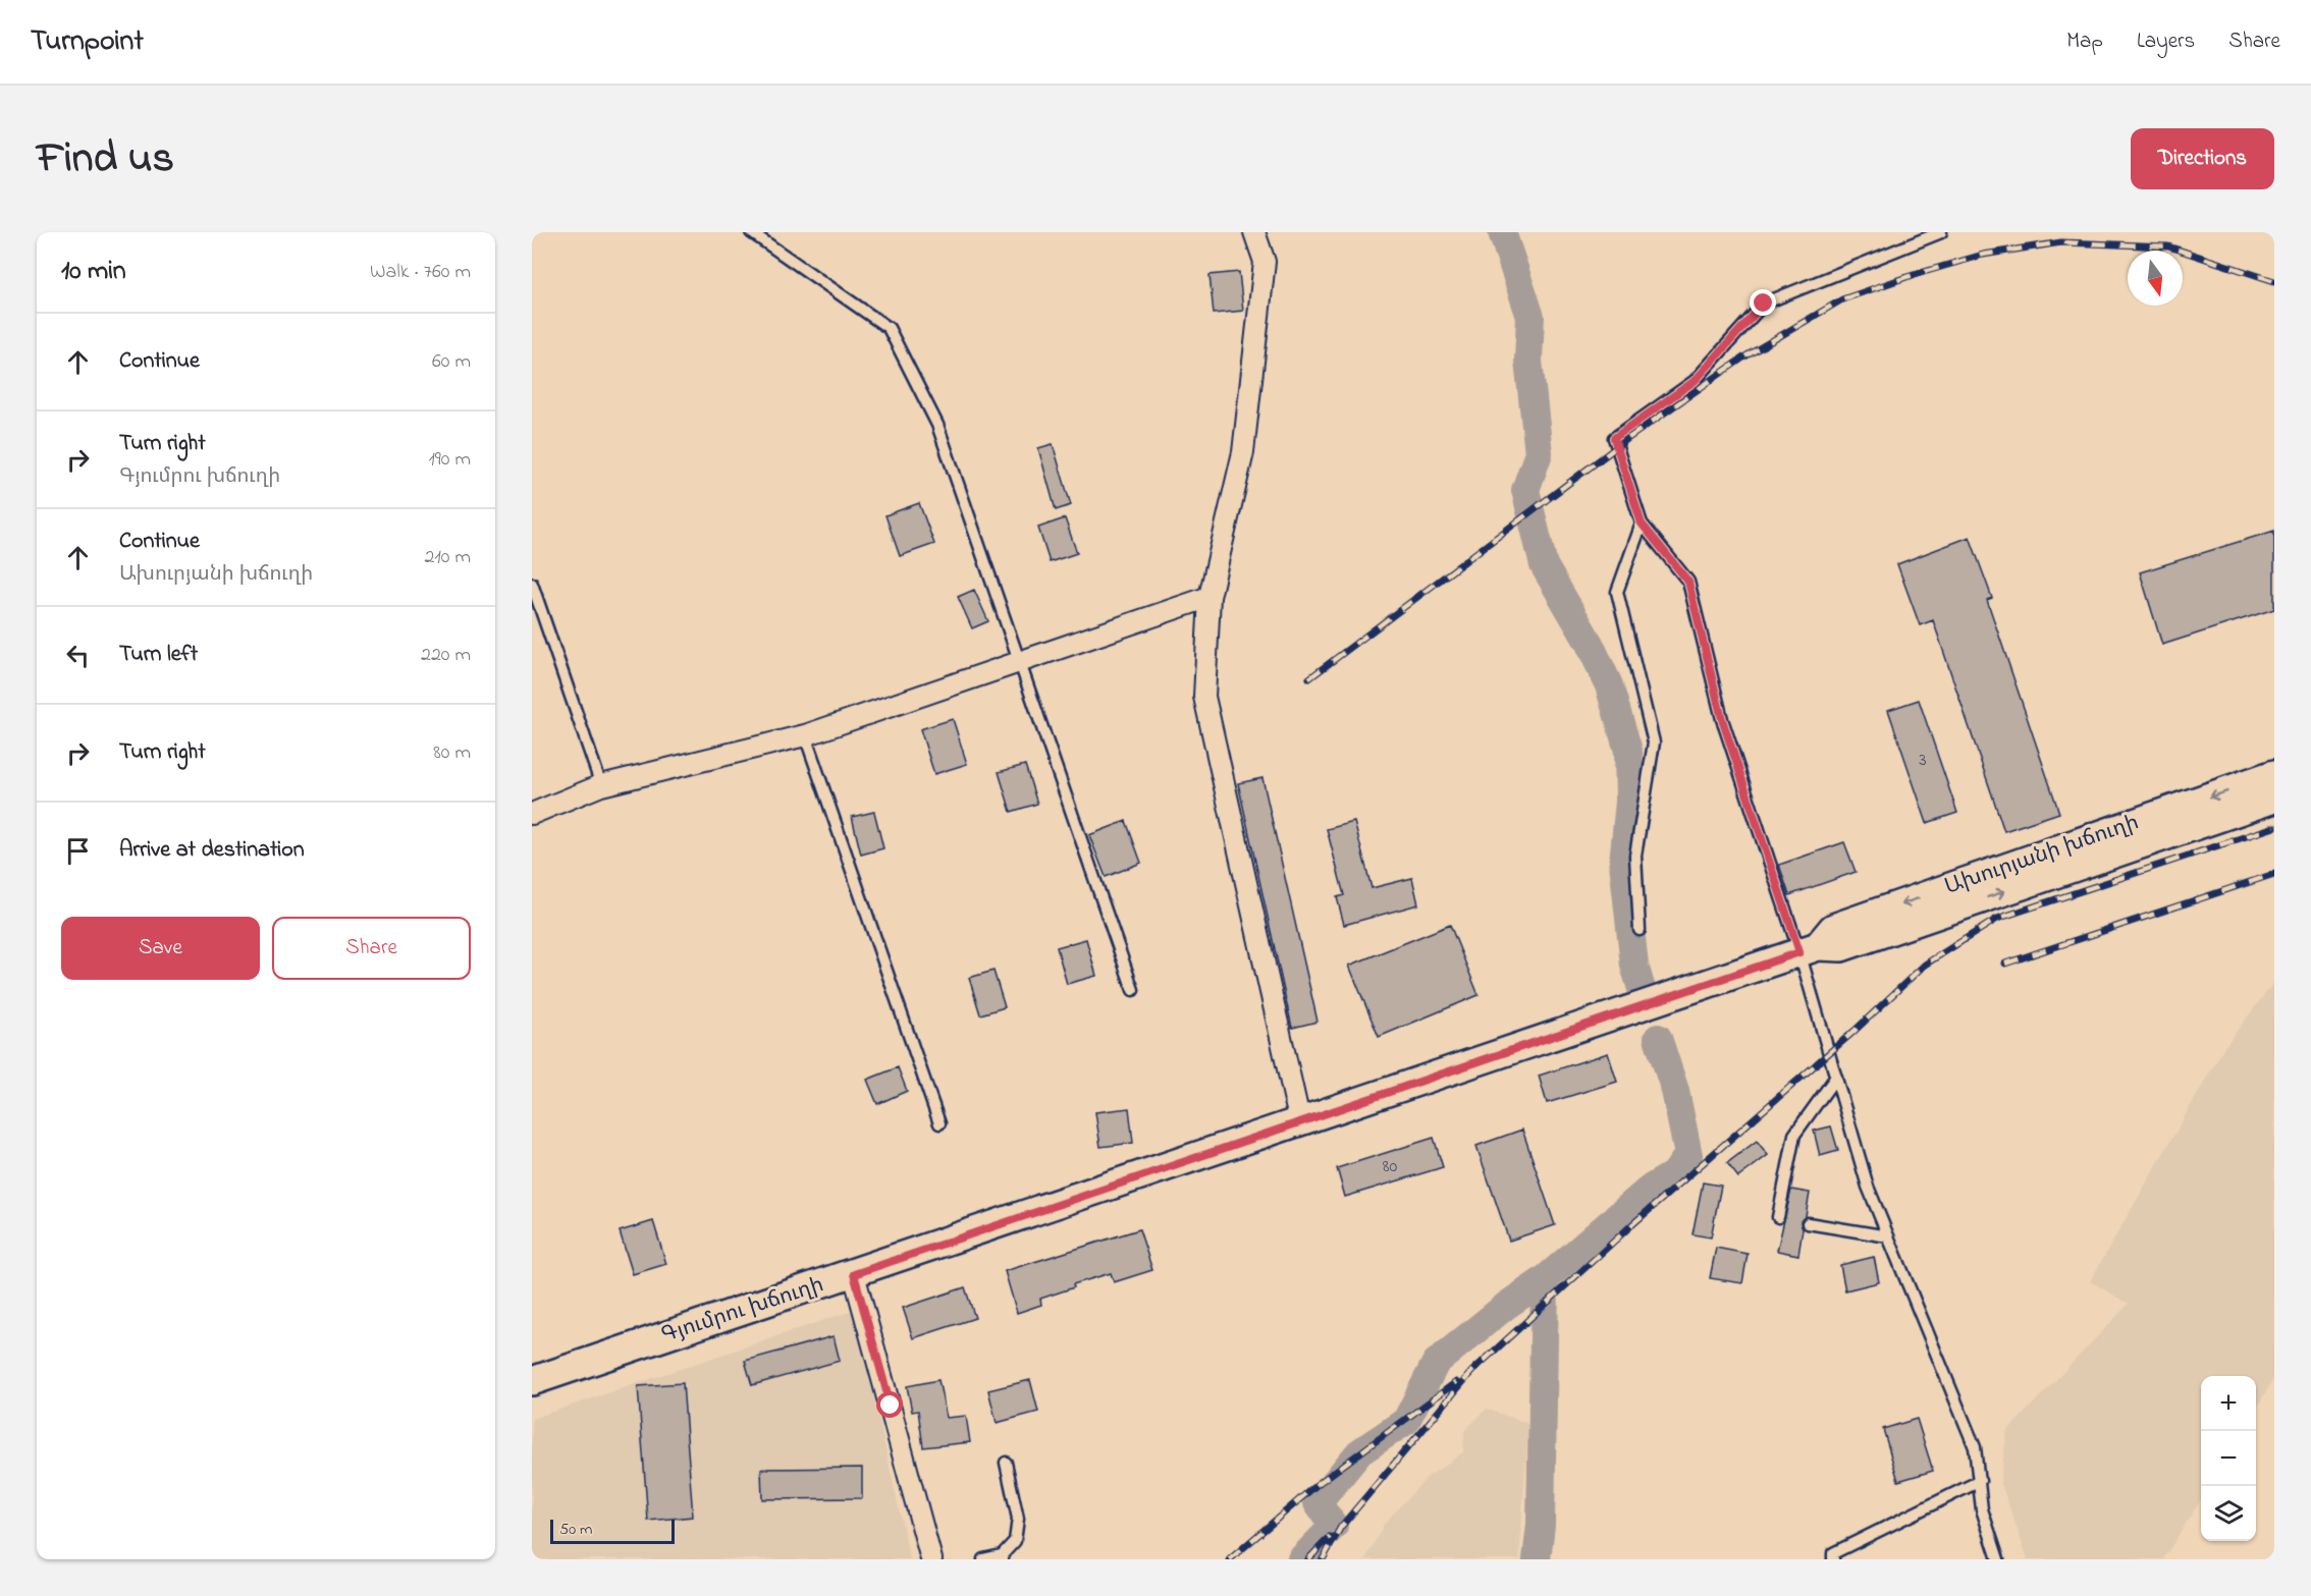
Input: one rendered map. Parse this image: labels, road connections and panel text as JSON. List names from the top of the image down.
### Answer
{
  "streets": {
    "main road": ["Ախուրյանի խճուղի", "Գյումրու խճուղի"]
  },
  "crossings": [
    ["Ախուրյանի խճուղի", "Գյումրու խճուղի"]
  ],
  "house_numbers": ["3", "80"],
  "scale_bar": "50 m",
  "north": "bottom",
  "page": {
    "header": "Turnpoint",
    "nav": ["Map", "Layers", "Share"],
    "title": "Find us",
    "buttons": [
      "Directions",
      ["Save", "Share"]
    ],
    "heading": ["10 min", "Walk · 760 m"],
    "list": [
      ["Continue", "60 m"],
      ["Turn right", "Գյումրու խճուղի", "190 m"],
      ["Continue", "Ախուրյանի խճուղի", "210 m"],
      ["Turn left", "220 m"],
      ["Turn right", "80 m"],
      "Arrive at destination"
    ],
    "map_buttons": ["+", "−"],
    "scale": "50 m"
  }
}
